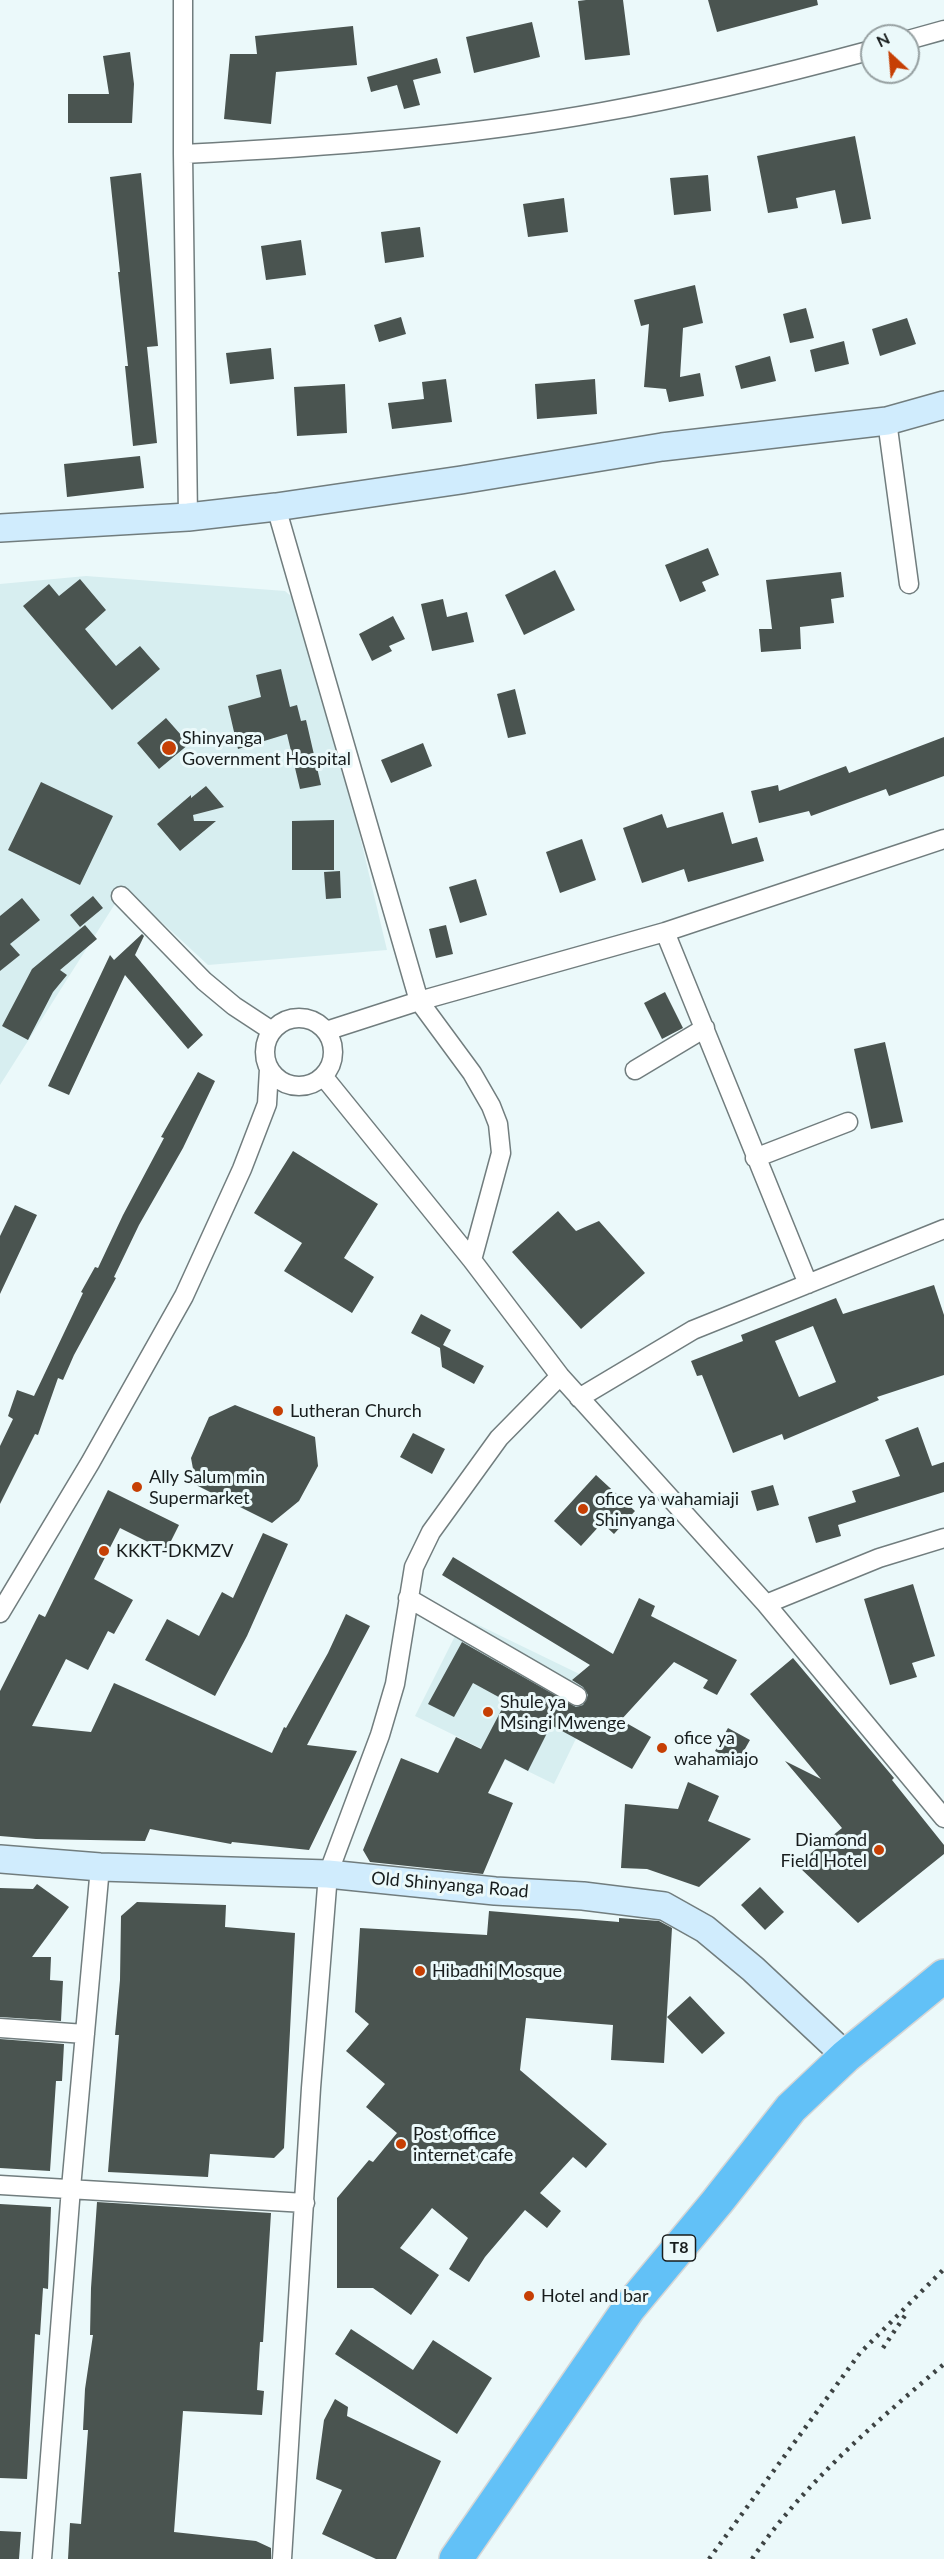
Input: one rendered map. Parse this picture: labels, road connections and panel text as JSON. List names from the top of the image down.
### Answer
{
  "streets": {
    "highway": ["T8"],
    "street": ["Old Shinyanga Road"]
  },
  "crossings": [
    ["Old Shinyanga Road", "T8"]
  ],
  "places": [
    "Shinyanga Government Hospital",
    "Lutheran Church",
    "Ally Salum min Supermarket",
    "ofice ya wahamiaji Shinyanga",
    "KKKT-DKMZV",
    "Shule ya Msingi Mwenge",
    "ofice ya wahamiajo",
    "Diamond Field Hotel",
    "Hibadhi Mosque",
    "Post office internet cafe",
    "Hotel and bar"
  ],
  "north": "top left"
}
